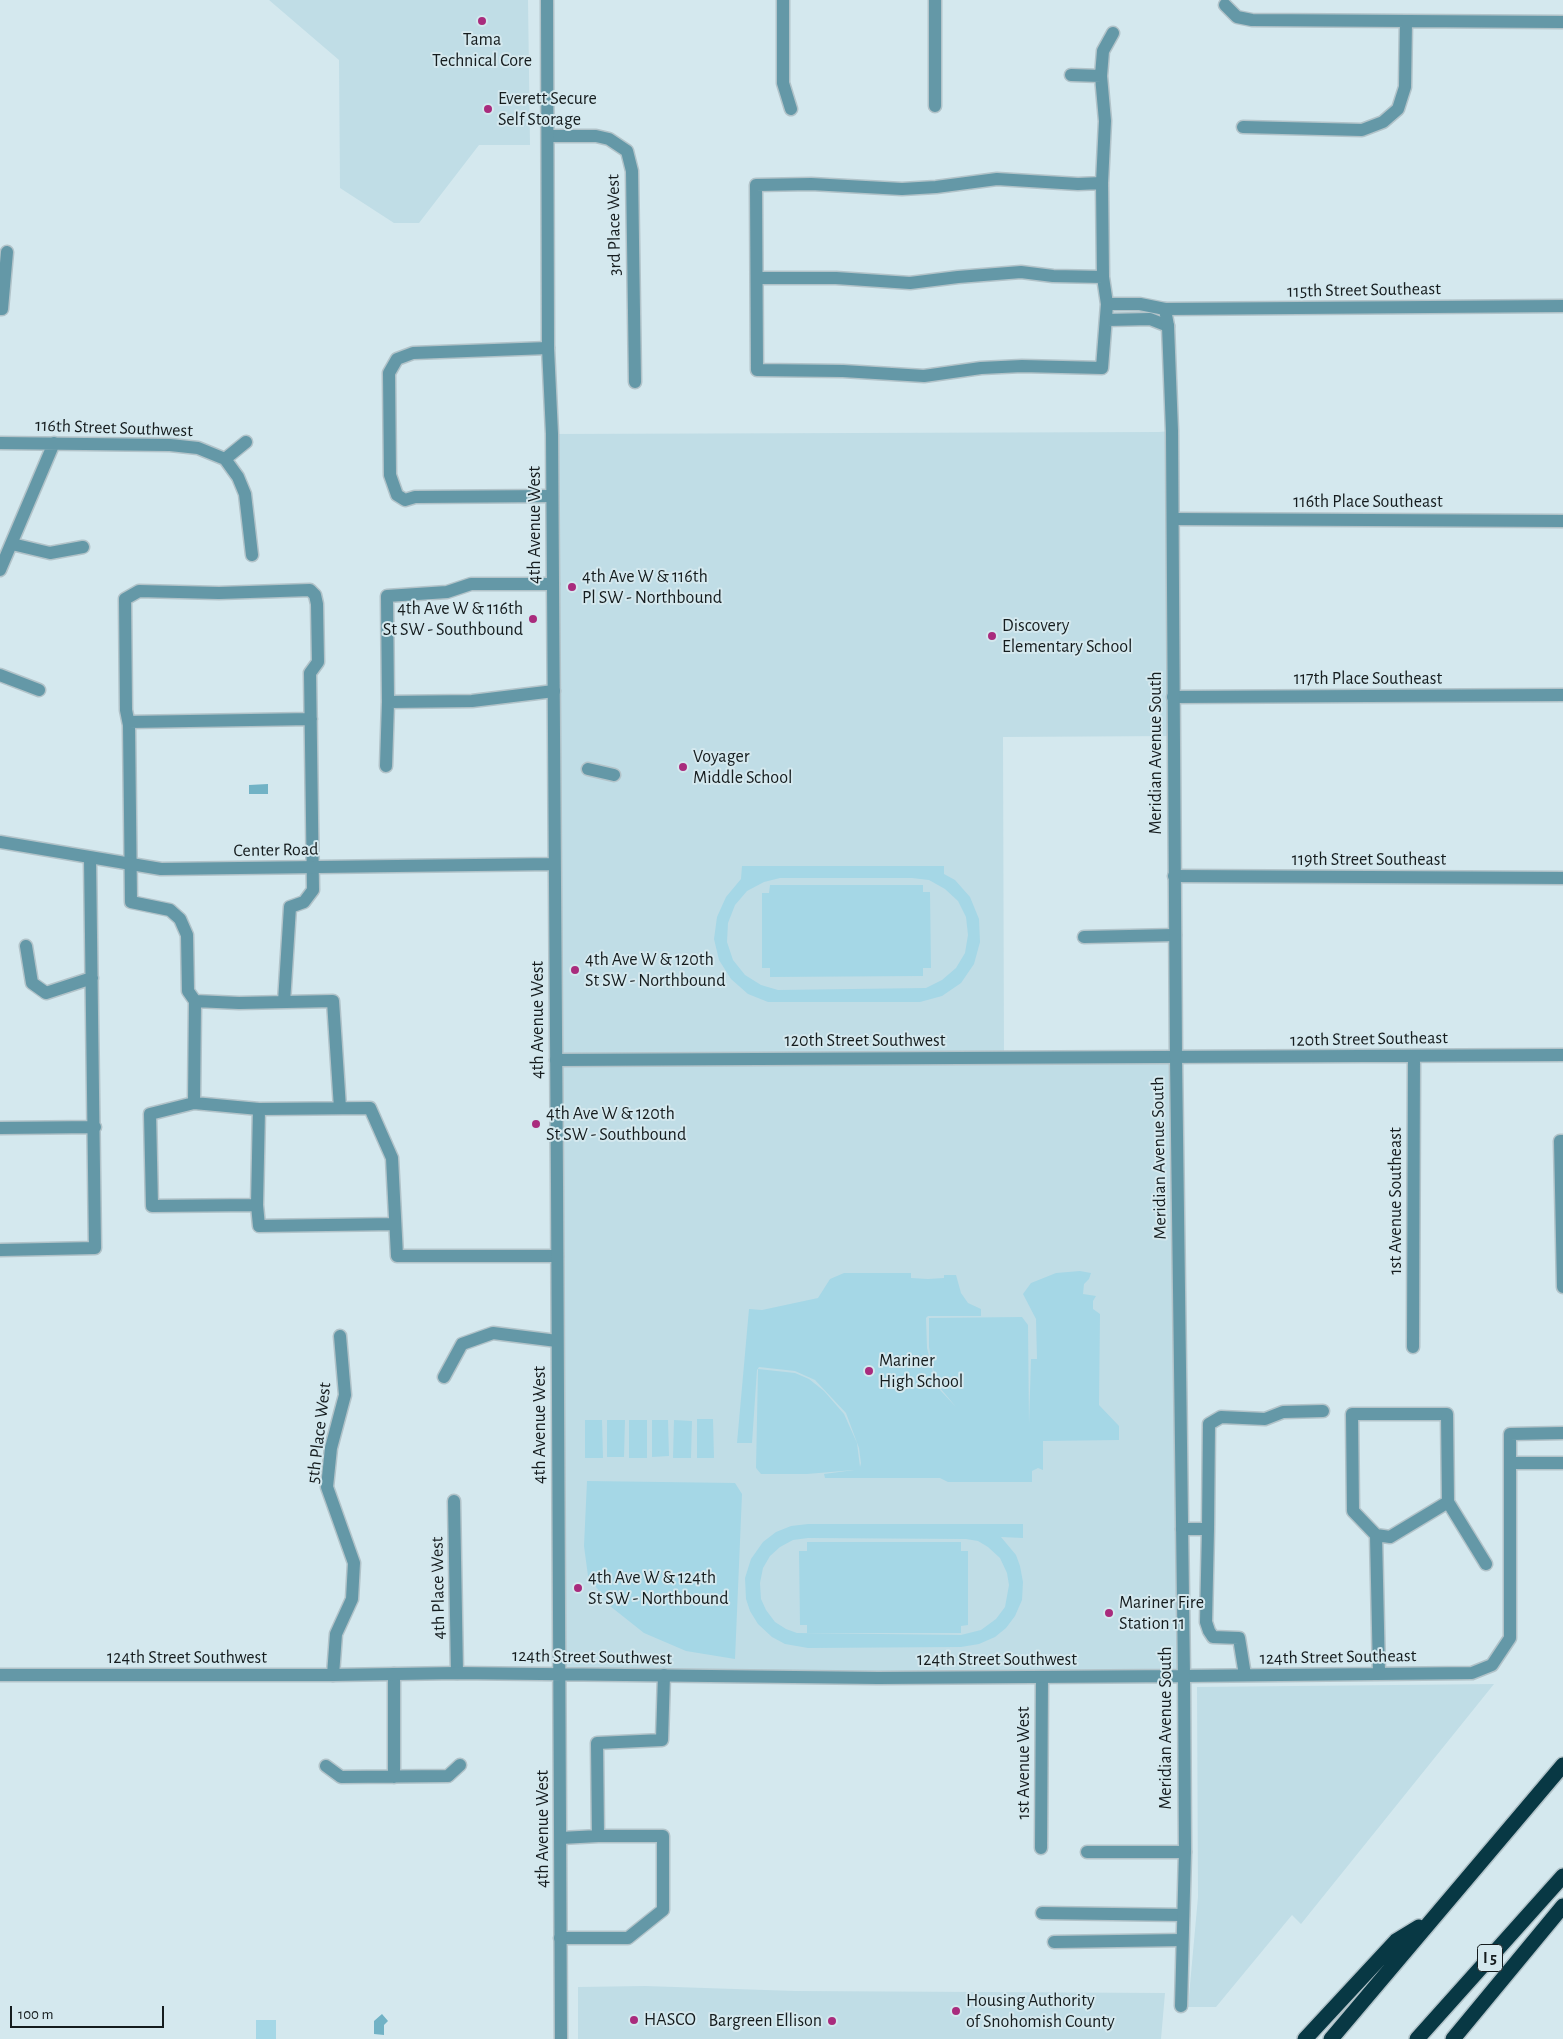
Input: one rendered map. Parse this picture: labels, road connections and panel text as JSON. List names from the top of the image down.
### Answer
{
  "streets": {
    "highway": ["I 5"],
    "street": [
      "3rd Place West",
      "115th Street Southeast",
      "116th Street Southwest",
      "116th Place Southeast",
      "4th Avenue West",
      "117th Place Southeast",
      "Meridian Avenue South",
      "Center Road",
      "119th Street Southeast",
      "120th Street Southeast",
      "120th Street Southwest",
      "1st Avenue Southeast",
      "5th Place West",
      "4th Place West",
      "124th Street Southwest",
      "124th Street Southeast",
      "1st Avenue West"
    ]
  },
  "crossings": [
    ["3rd Place West", "4th Avenue West"],
    ["115th Street Southeast", "Meridian Avenue South"],
    ["116th Place Southeast", "Meridian Avenue South"],
    ["4th Avenue West", "Center Road"],
    ["4th Avenue West", "120th Street Southwest"],
    ["4th Avenue West", "124th Street Southwest"],
    ["117th Place Southeast", "Meridian Avenue South"],
    ["Meridian Avenue South", "119th Street Southeast"],
    ["Meridian Avenue South", "120th Street Southeast"],
    ["Meridian Avenue South", "120th Street Southwest"],
    ["Meridian Avenue South", "124th Street Southwest"],
    ["Meridian Avenue South", "124th Street Southeast"],
    ["120th Street Southeast", "120th Street Southwest"],
    ["120th Street Southeast", "1st Avenue Southeast"],
    ["5th Place West", "124th Street Southwest"],
    ["4th Place West", "124th Street Southwest"],
    ["124th Street Southwest", "124th Street Southeast"],
    ["124th Street Southwest", "1st Avenue West"]
  ],
  "places": [
    "Tama Technical Core",
    "Everett Secure Self Storage",
    "4th Ave W & 116th Pl SW - Northbound",
    "4th Ave W & 116th St SW - Southbound",
    "Discovery Elementary School",
    "Voyager Middle School",
    "4th Ave W & 120th St SW - Northbound",
    "4th Ave W & 120th St SW - Southbound",
    "Mariner High School",
    "4th Ave W & 124th St SW - Northbound",
    "Mariner Fire Station 11",
    "Housing Authority of Snohomish County",
    "HASCO",
    "Bargreen Ellison"
  ],
  "scale_bar": "100 m"
}
